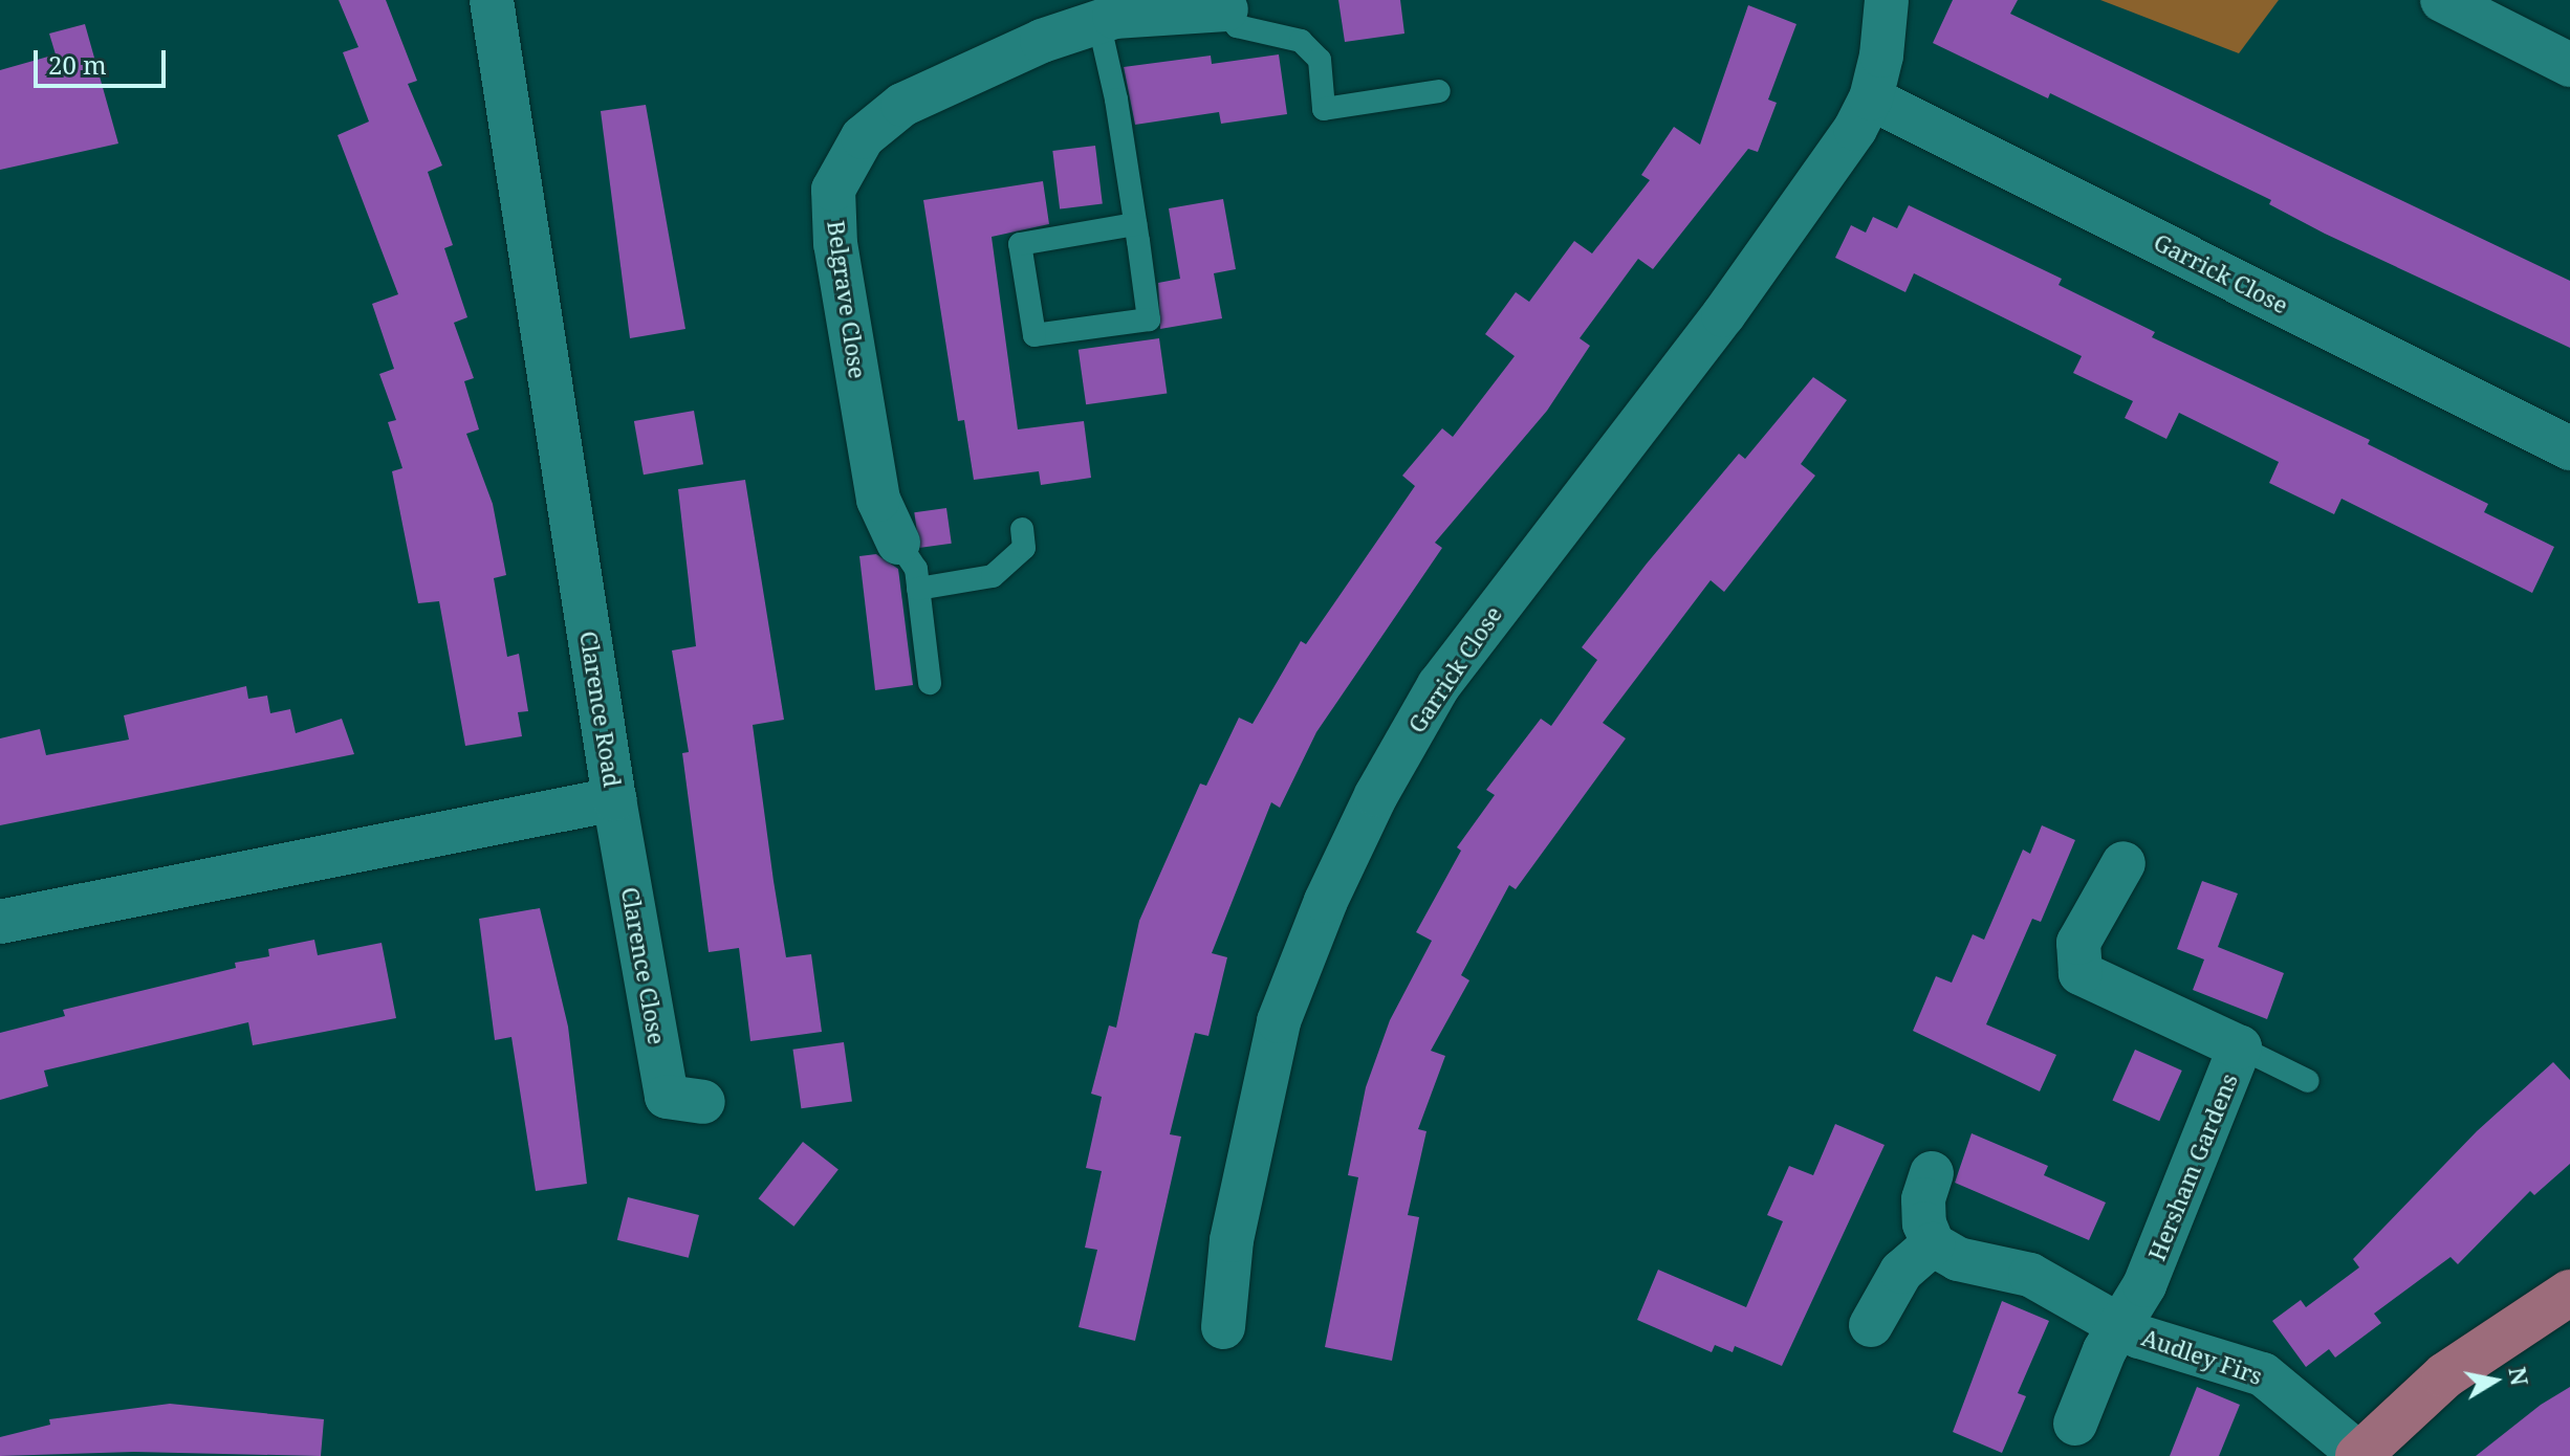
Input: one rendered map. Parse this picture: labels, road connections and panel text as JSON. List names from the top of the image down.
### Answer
{
  "streets": {
    "street": [
      "Garrick Close",
      "Belgrave Close",
      "Clarence Road",
      "Clarence Close",
      "Hersham Gardens",
      "Audley Firs"
    ]
  },
  "crossings": [
    ["Clarence Road", "Clarence Close"],
    ["Hersham Gardens", "Audley Firs"]
  ],
  "scale_bar": "20 m",
  "north": "right"
}
